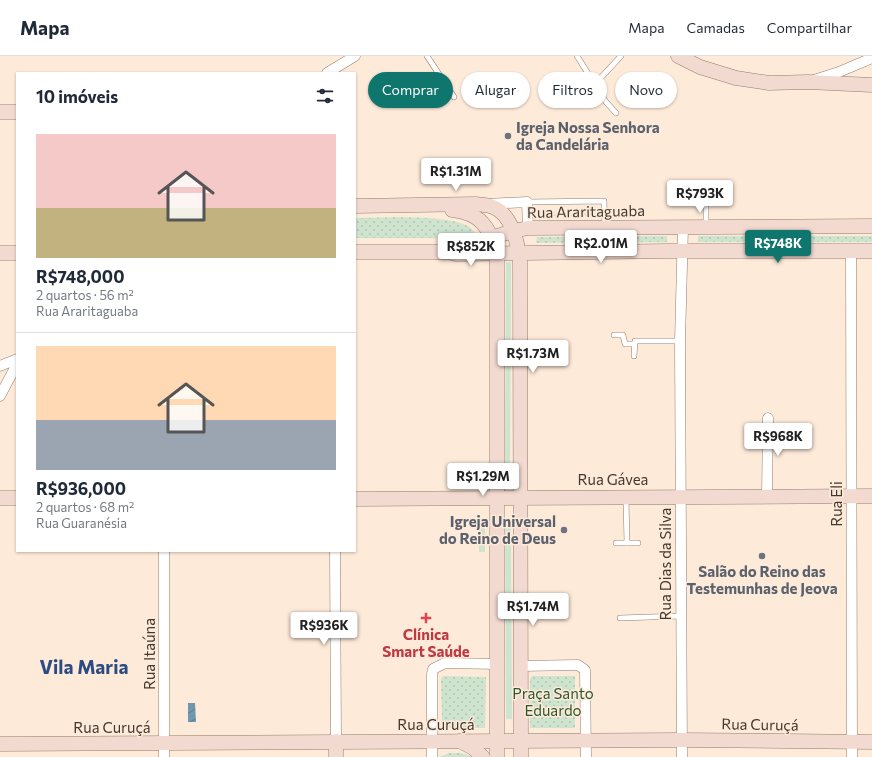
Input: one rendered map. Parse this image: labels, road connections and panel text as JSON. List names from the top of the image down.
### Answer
{
  "streets": {
    "main road": ["Rua Araritaguaba", "Rua Gávea", "Rua Curuçá"],
    "street": ["Rua Eli", "Rua Dias da Silva", "Rua Itaúna"]
  },
  "crossings": [
    ["Rua Araritaguaba", "Rua Eli"],
    ["Rua Araritaguaba", "Rua Dias da Silva"],
    ["Rua Gávea", "Rua Eli"],
    ["Rua Gávea", "Rua Dias da Silva"],
    ["Rua Eli", "Rua Curuçá"],
    ["Rua Dias da Silva", "Rua Curuçá"],
    ["Rua Itaúna", "Rua Curuçá"]
  ],
  "districts": ["Vila Maria"],
  "parks": ["Praça Santo Eduardo"],
  "places": {
    "other": ["Igreja Nossa Senhora da Candelária", "Igreja Universal do Reino de Deus", "Salão do Reino das Testemunhas de Jeova"],
    "health": ["Clínica Smart Saúde"]
  },
  "page": {
    "header": "Mapa",
    "nav": ["Mapa", "Camadas", "Compartilhar"],
    "chip": [
      "Comprar",
      "Alugar",
      "Filtros",
      "Novo"
    ],
    "heading": "10 imóveis",
    "list": [
      {
        "name": "R$748,000",
        "note": "2 quartos · 56 m² · Rua Araritaguaba"
      },
      {
        "name": "R$936,000",
        "note": "2 quartos · 68 m² · Rua Guaranésia"
      }
    ],
    "price": [
      "R$1.31M",
      "R$793K",
      "R$2.01M",
      "R$748K",
      "R$852K",
      "R$1.73M",
      "R$968K",
      "R$1.29M",
      "R$1.74M",
      "R$936K"
    ]
  }
}
